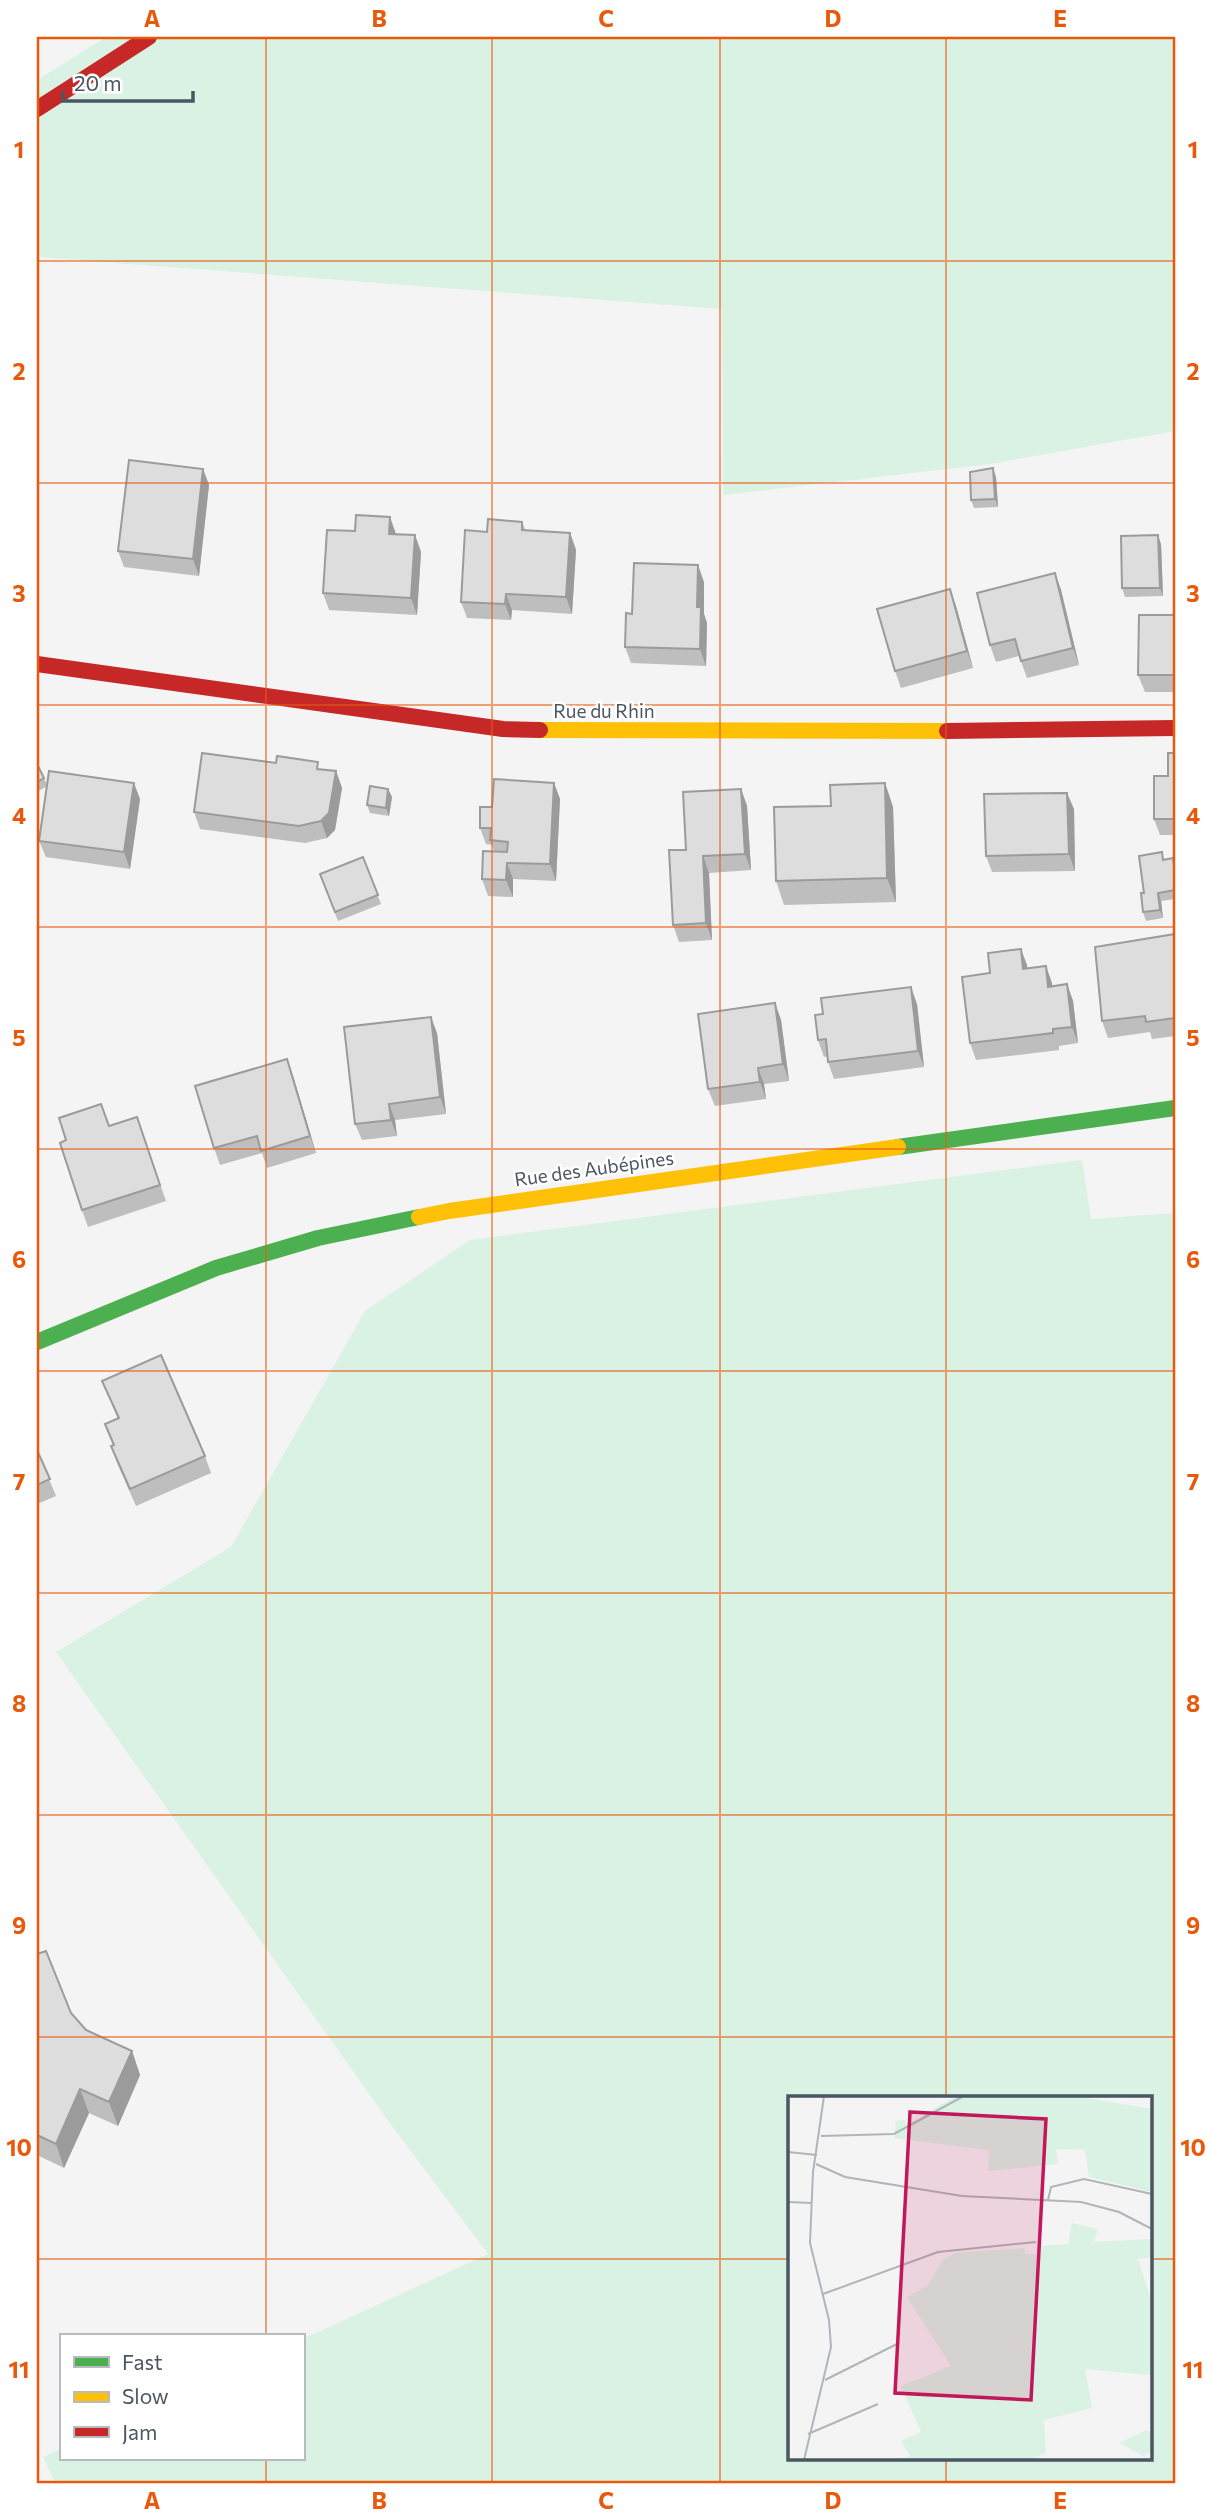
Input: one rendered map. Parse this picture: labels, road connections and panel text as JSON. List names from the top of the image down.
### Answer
{
  "streets": {
    "street": ["Rue du Rhin", "Rue des Aubépines"]
  },
  "legend": ["Fast", "Slow", "Jam"],
  "scale_bar": "20 m",
  "grid": {
    "columns": [
      "A",
      "B",
      "C",
      "D",
      "E"
    ],
    "rows": [
      "1",
      "2",
      "3",
      "4",
      "5",
      "6",
      "7",
      "8",
      "9",
      "10",
      "11"
    ]
  }
}
